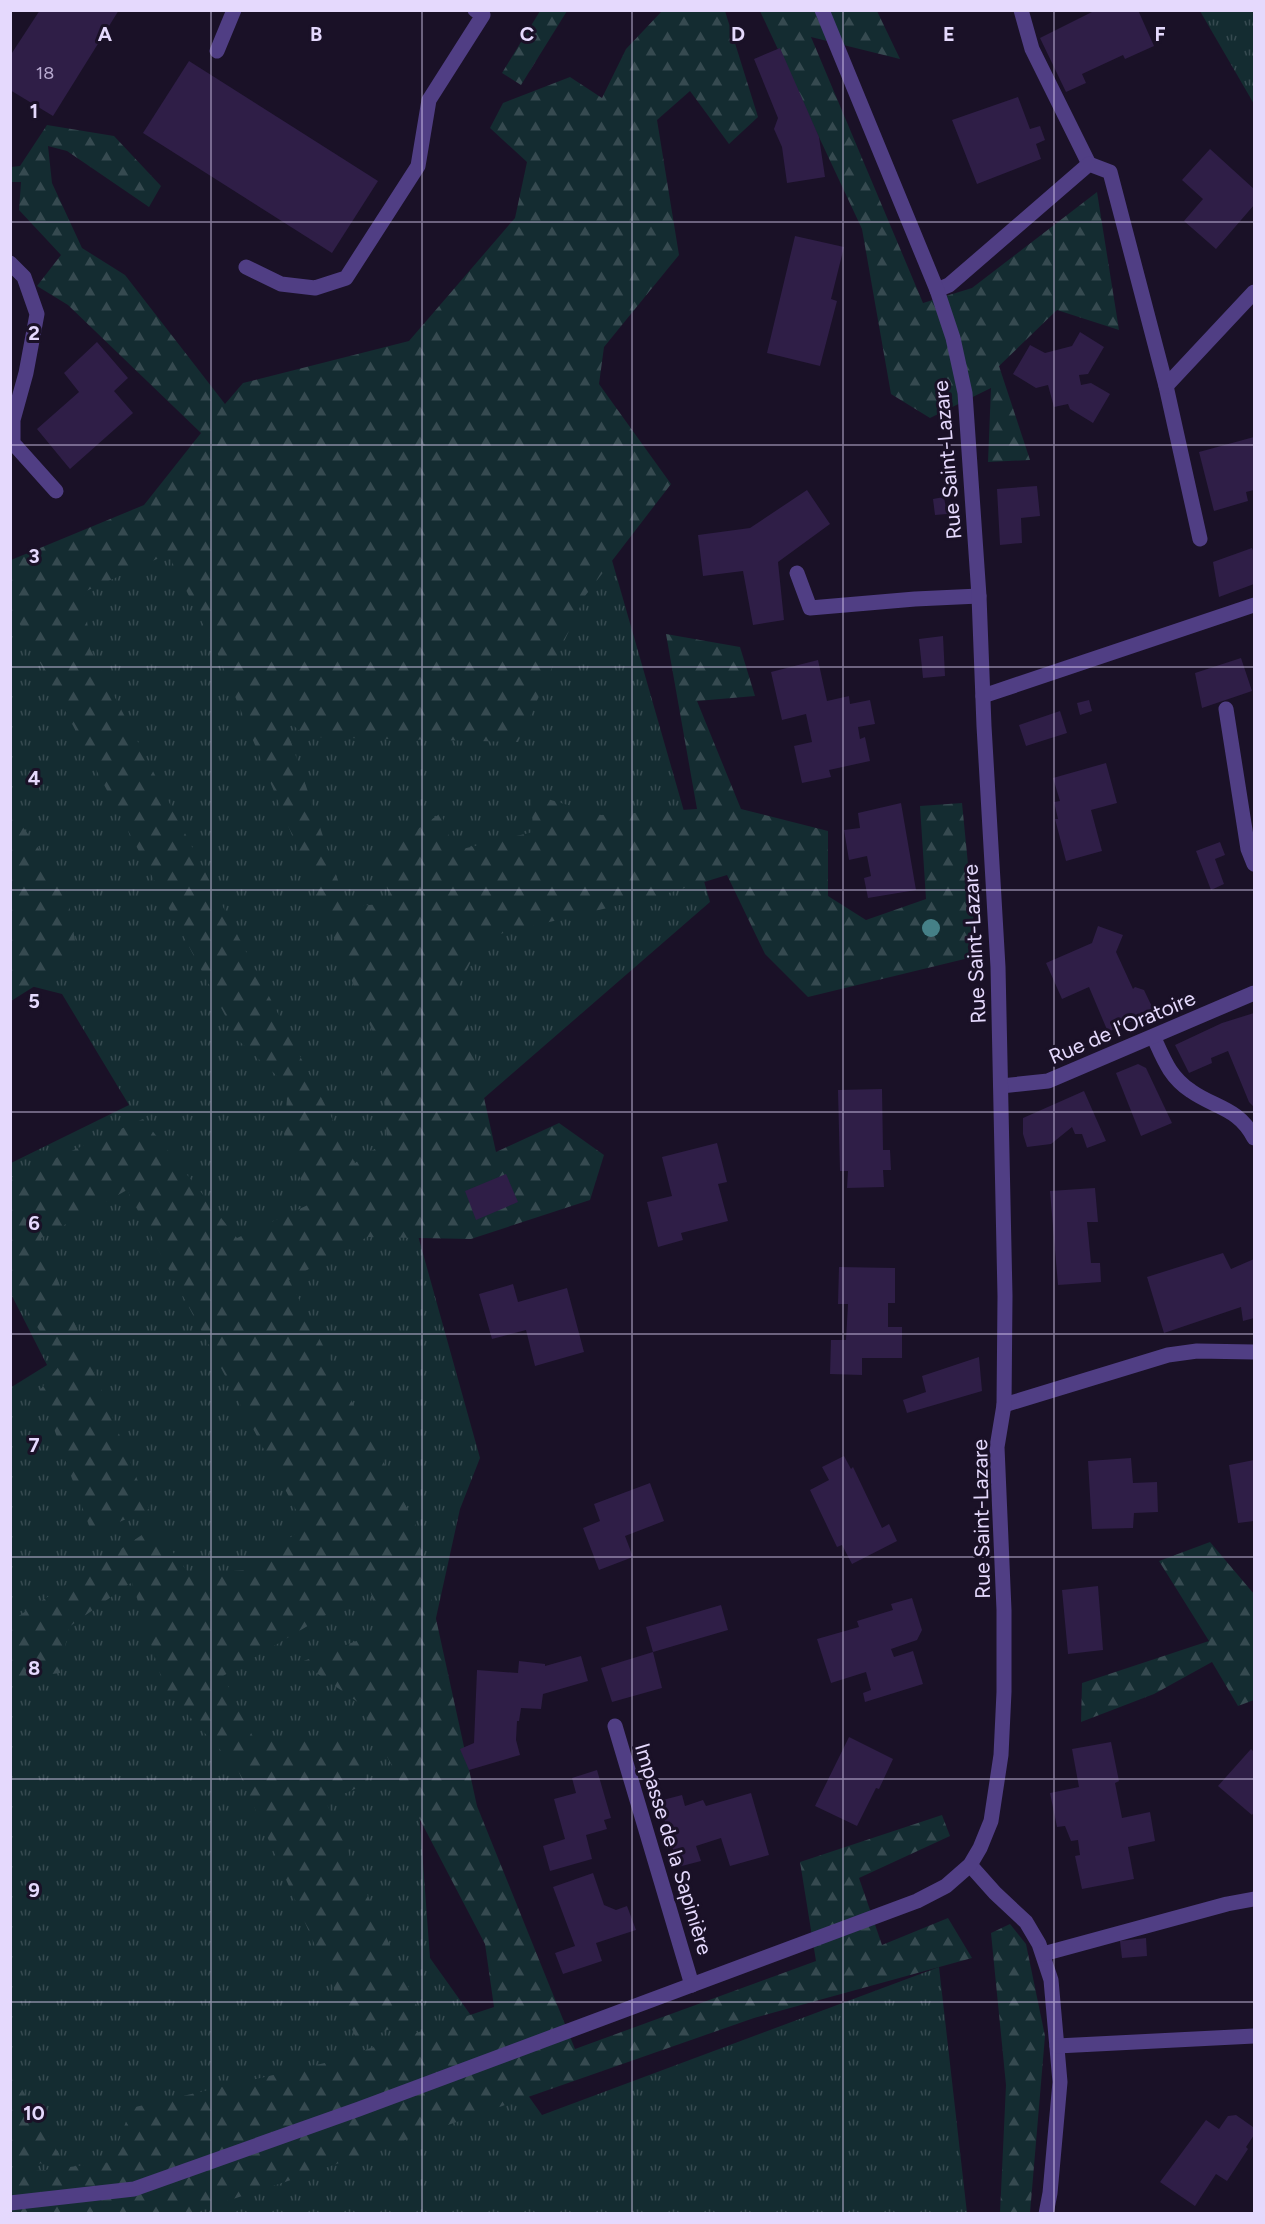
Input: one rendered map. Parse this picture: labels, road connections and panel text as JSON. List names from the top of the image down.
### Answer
{
  "streets": {
    "street": ["Rue Saint-Lazare", "Rue de l'Oratoire", "Impasse de la Sapinière"]
  },
  "crossings": [
    ["Rue Saint-Lazare", "Rue de l'Oratoire"],
    ["Rue Saint-Lazare", "Impasse de la Sapinière"]
  ],
  "house_numbers": ["18"],
  "grid": {
    "columns": [
      "A",
      "B",
      "C",
      "D",
      "E",
      "F"
    ],
    "rows": [
      "1",
      "2",
      "3",
      "4",
      "5",
      "6",
      "7",
      "8",
      "9",
      "10"
    ]
  }
}
